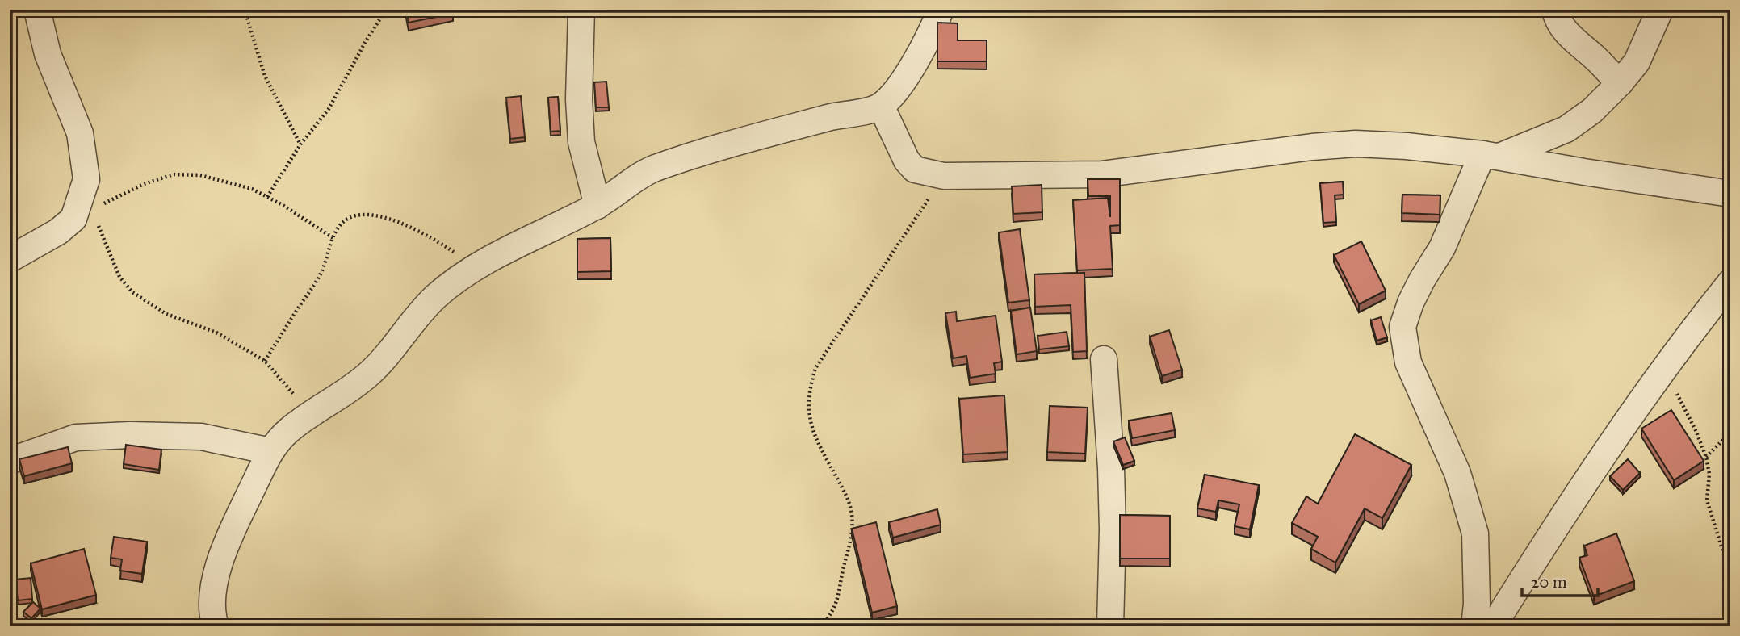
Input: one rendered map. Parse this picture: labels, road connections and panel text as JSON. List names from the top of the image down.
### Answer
{
  "scale_bar": "20 m"
}
